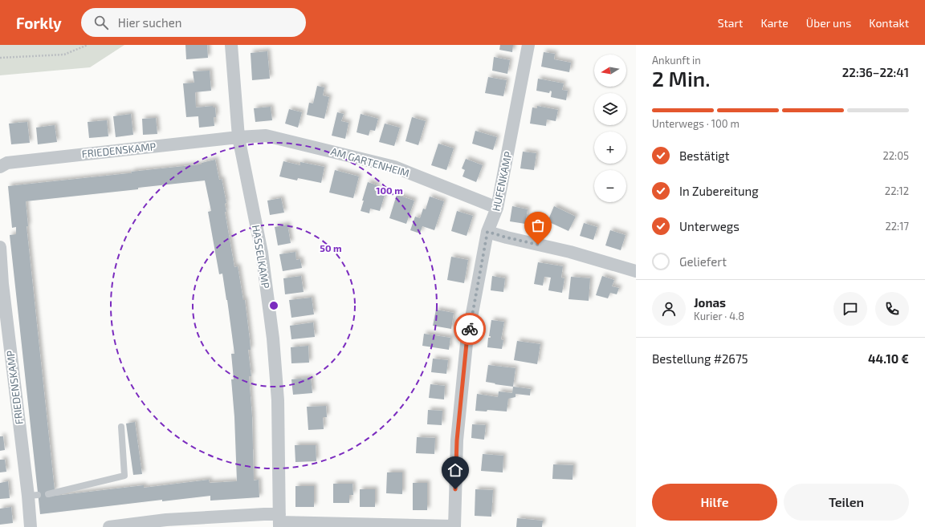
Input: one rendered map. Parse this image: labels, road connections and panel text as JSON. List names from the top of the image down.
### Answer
{
  "streets": {
    "street": [
      "FRIEDENSKAMP",
      "AM GARTENHEIM",
      "HUFENKAMP",
      "HASSELKAMP"
    ]
  },
  "crossings": [
    ["FRIEDENSKAMP", "AM GARTENHEIM"],
    ["FRIEDENSKAMP", "HASSELKAMP"],
    ["AM GARTENHEIM", "HUFENKAMP"],
    ["AM GARTENHEIM", "HASSELKAMP"]
  ],
  "north": "left",
  "page": {
    "header": "Forkly",
    "search": "Hier suchen",
    "nav": [
      "Start",
      "Karte",
      "Über uns",
      "Kontakt"
    ],
    "heading": ["2 Min.", "Ankunft in", "22:36–22:41"],
    "panel": [
      "Jonas",
      "Kurier · 4.8",
      "Bestellung #2675",
      "44.10 €"
    ],
    "map_buttons": ["+", "−"],
    "bar": "Unterwegs · 100 m",
    "list": [
      ["Bestätigt", "22:05"],
      ["In Zubereitung", "22:12"],
      ["Unterwegs", "22:17"],
      "Geliefert"
    ],
    "buttons": ["Hilfe", "Teilen"]
  },
  "rings": ["100 m", "50 m"]
}
